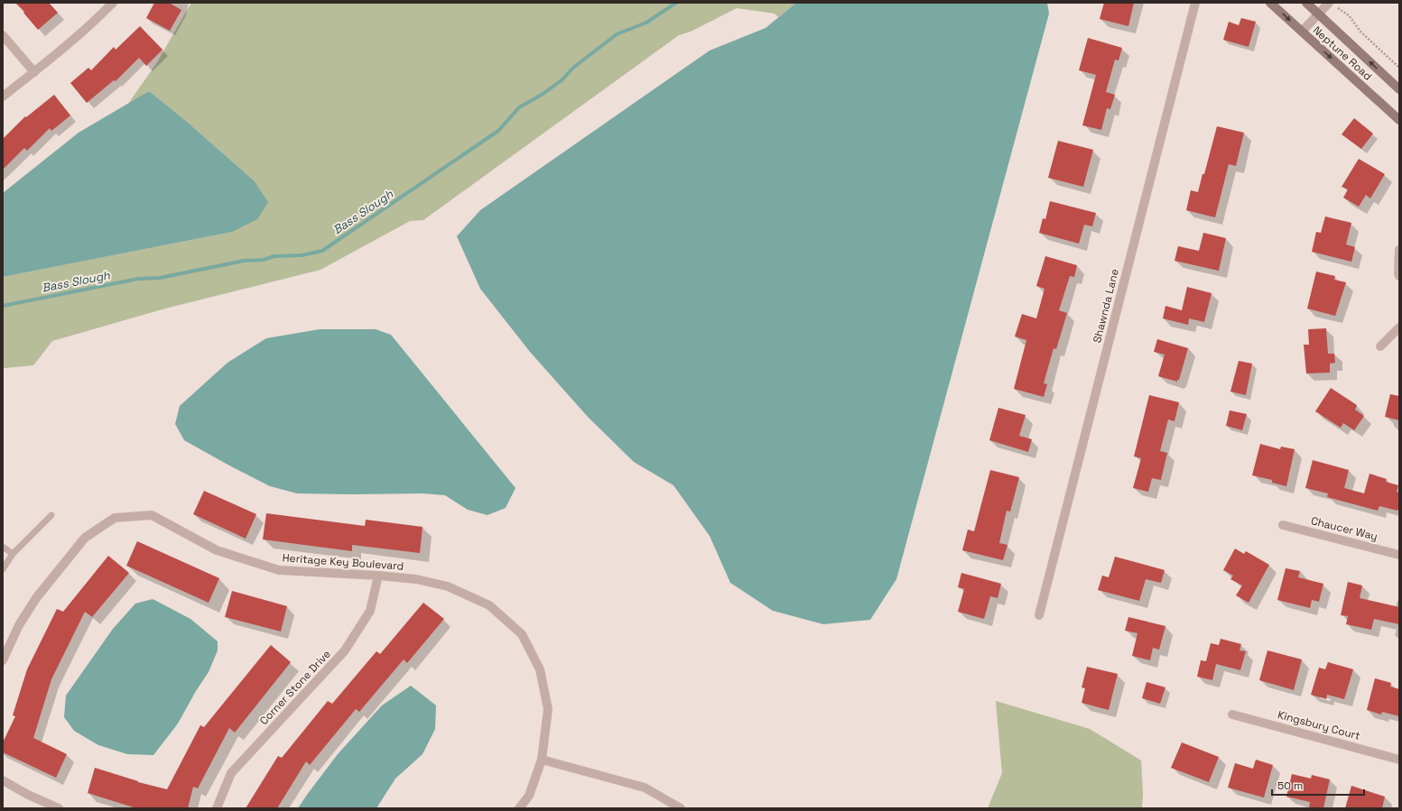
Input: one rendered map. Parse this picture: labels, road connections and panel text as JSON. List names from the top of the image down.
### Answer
{
  "streets": {
    "main road": ["Neptune Road"],
    "street": [
      "Shawnda Lane",
      "Chaucer Way",
      "Heritage Key Boulevard",
      "Corner Stone Drive",
      "Kingsbury Court"
    ]
  },
  "crossings": [
    ["Heritage Key Boulevard", "Corner Stone Drive"]
  ],
  "water": ["Bass Slough"],
  "scale_bar": "50 m"
}
